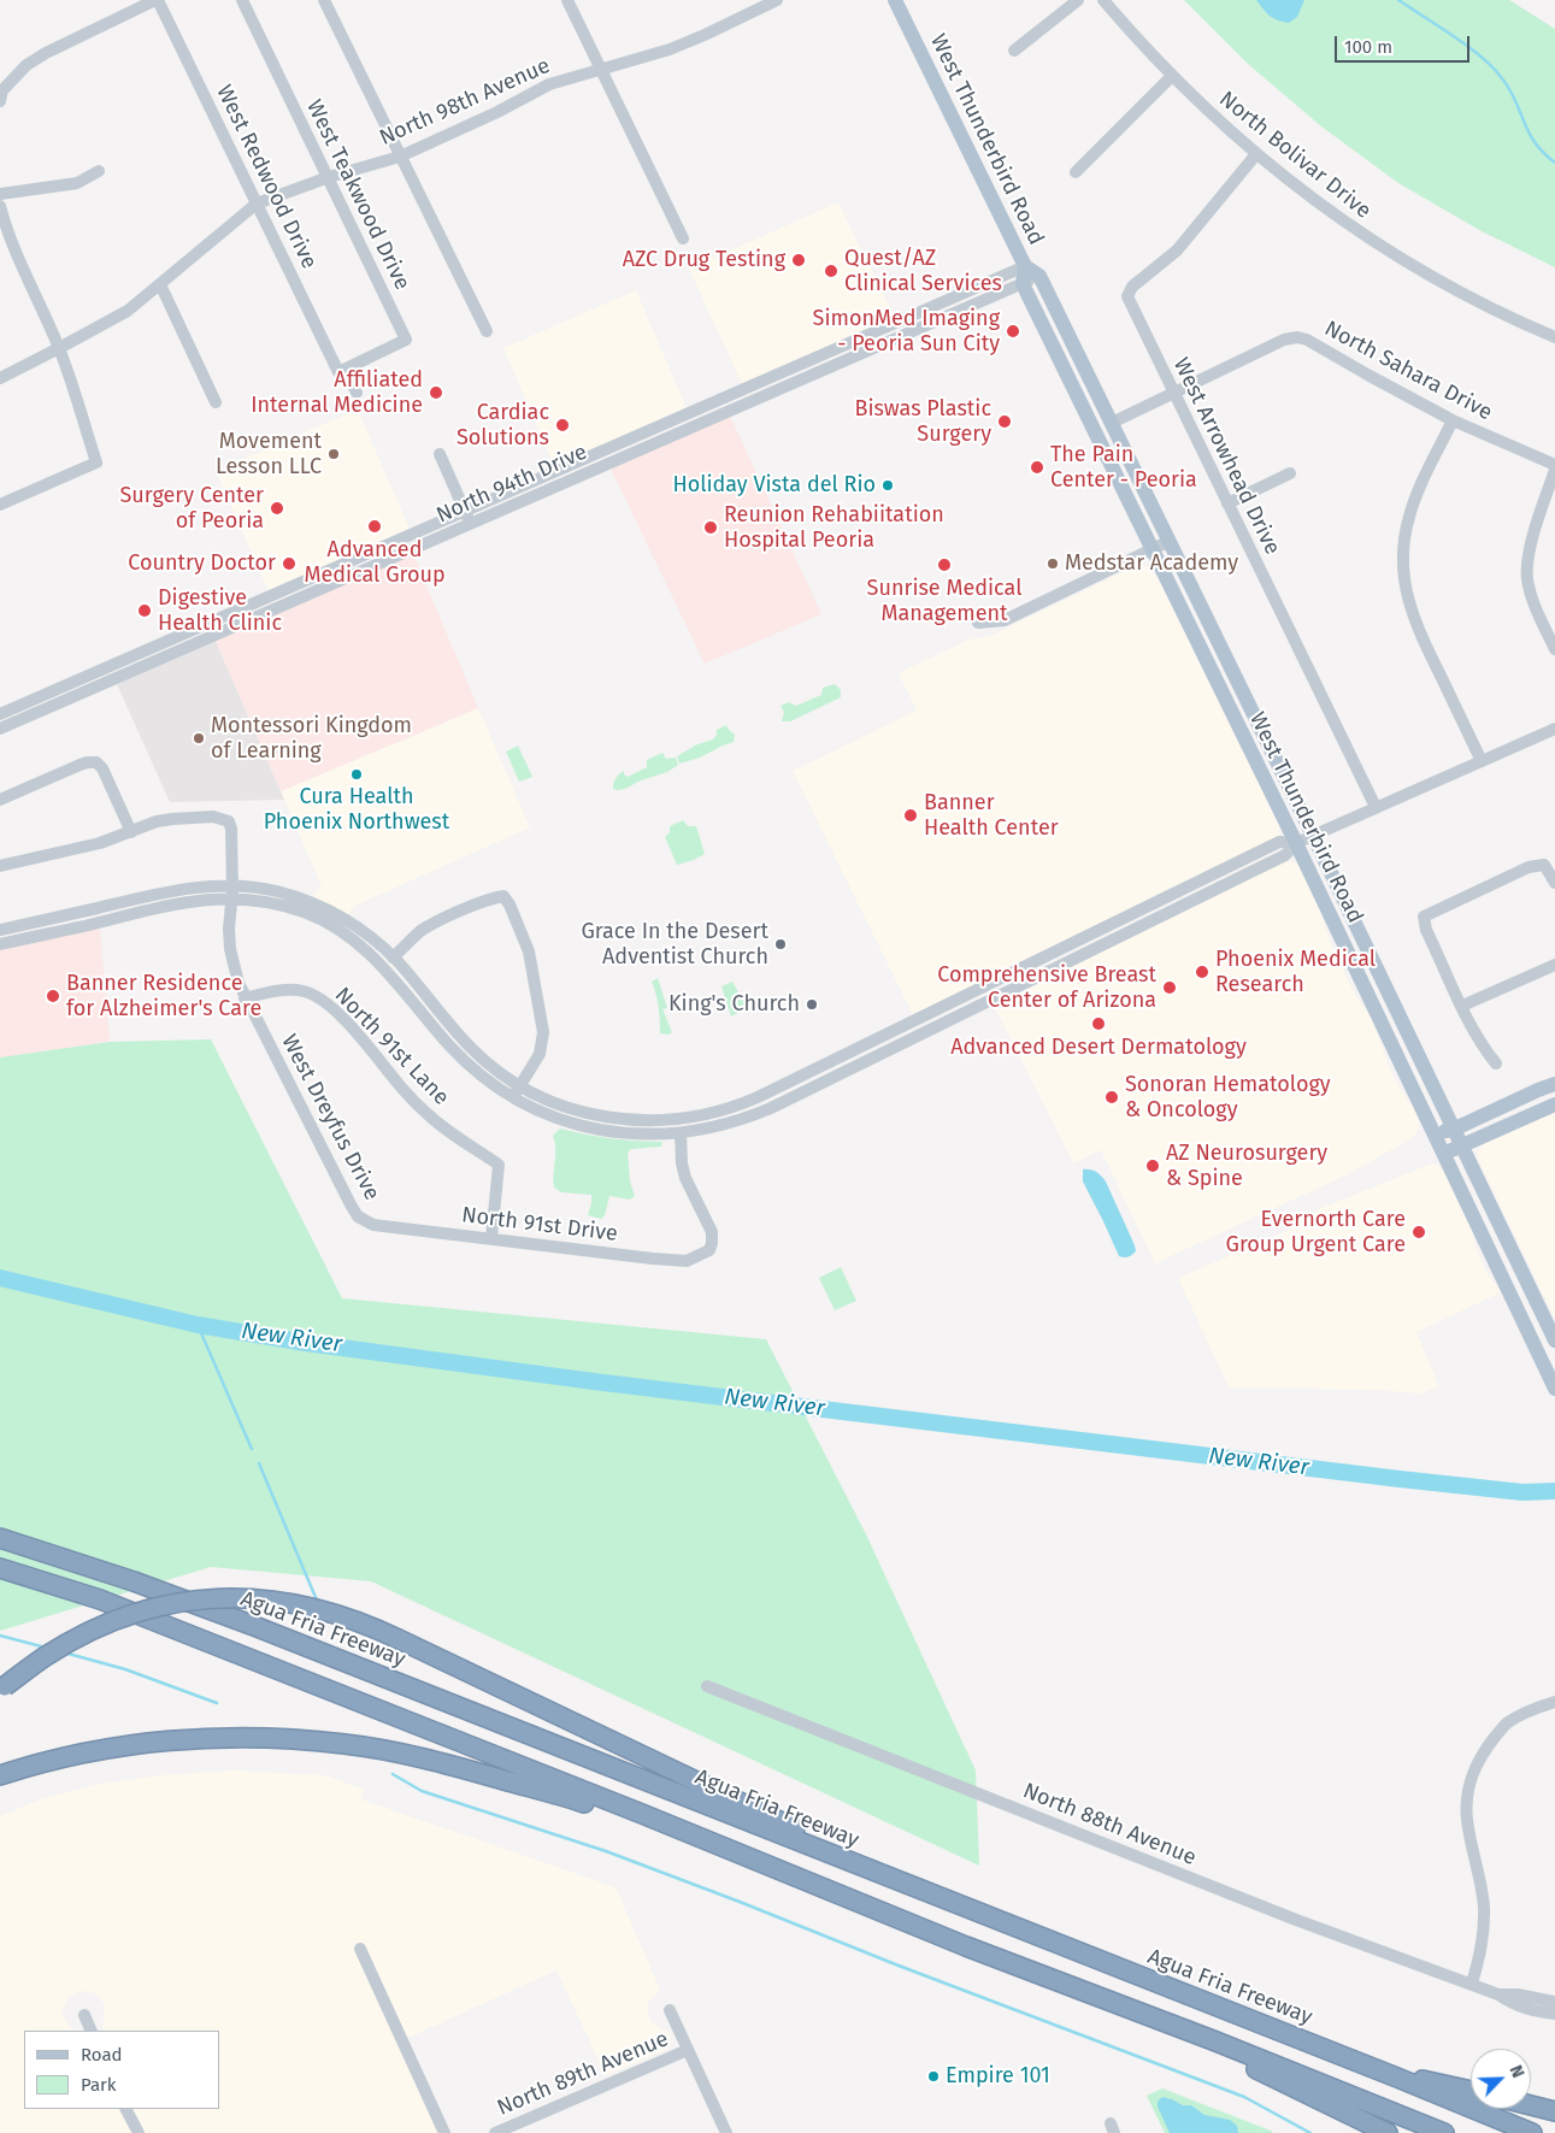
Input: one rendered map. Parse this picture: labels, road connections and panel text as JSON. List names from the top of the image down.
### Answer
{
  "streets": {
    "highway": ["Agua Fria Freeway"],
    "main road": ["West Thunderbird Road"],
    "street": [
      "North 98th Avenue",
      "North Bolivar Drive",
      "West Redwood Drive",
      "West Teakwood Drive",
      "North Sahara Drive",
      "West Arrowhead Drive",
      "North 94th Drive",
      "North 91st Lane",
      "West Dreyfus Drive",
      "North 91st Drive",
      "North 88th Avenue",
      "North 89th Avenue"
    ]
  },
  "crossings": [
    ["North 98th Avenue", "West Redwood Drive"],
    ["North 98th Avenue", "West Teakwood Drive"],
    ["West Thunderbird Road", "North Sahara Drive"],
    ["West Thunderbird Road", "North 94th Drive"],
    ["North Bolivar Drive", "West Arrowhead Drive"],
    ["West Redwood Drive", "West Teakwood Drive"],
    ["North Sahara Drive", "West Arrowhead Drive"],
    ["North 91st Lane", "West Dreyfus Drive"],
    ["North 91st Lane", "North 91st Drive"],
    ["West Dreyfus Drive", "North 91st Drive"]
  ],
  "water": ["New River"],
  "places": [
    "AZC Drug Testing",
    "Quest/AZ Clinical Services",
    "SimonMed Imaging - Peoria Sun City",
    "Affiliated Internal Medicine",
    "Biswas Plastic Surgery",
    "Cardiac Solutions",
    "Movement Lesson LLC",
    "The Pain Center - Peoria",
    "Holiday Vista del Rio",
    "Surgery Center of Peoria",
    "Advanced Medical Group",
    "Reunion Rehabiitation Hospital Peoria",
    "Country Doctor",
    "Medstar Academy",
    "Sunrise Medical Management",
    "Digestive Health Clinic",
    "Montessori Kingdom of Learning",
    "Cura Health Phoenix Northwest",
    "Banner Health Center",
    "Grace In the Desert Adventist Church",
    "Phoenix Medical Research",
    "Comprehensive Breast Center of Arizona",
    "Banner Residence for Alzheimer's Care",
    "King's Church",
    "Advanced Desert Dermatology",
    "Sonoran Hematology & Oncology",
    "AZ Neurosurgery & Spine",
    "Evernorth Care Group Urgent Care",
    "Empire 101"
  ],
  "legend": ["Road", "Park"],
  "scale_bar": "100 m",
  "north": "top right"
}
